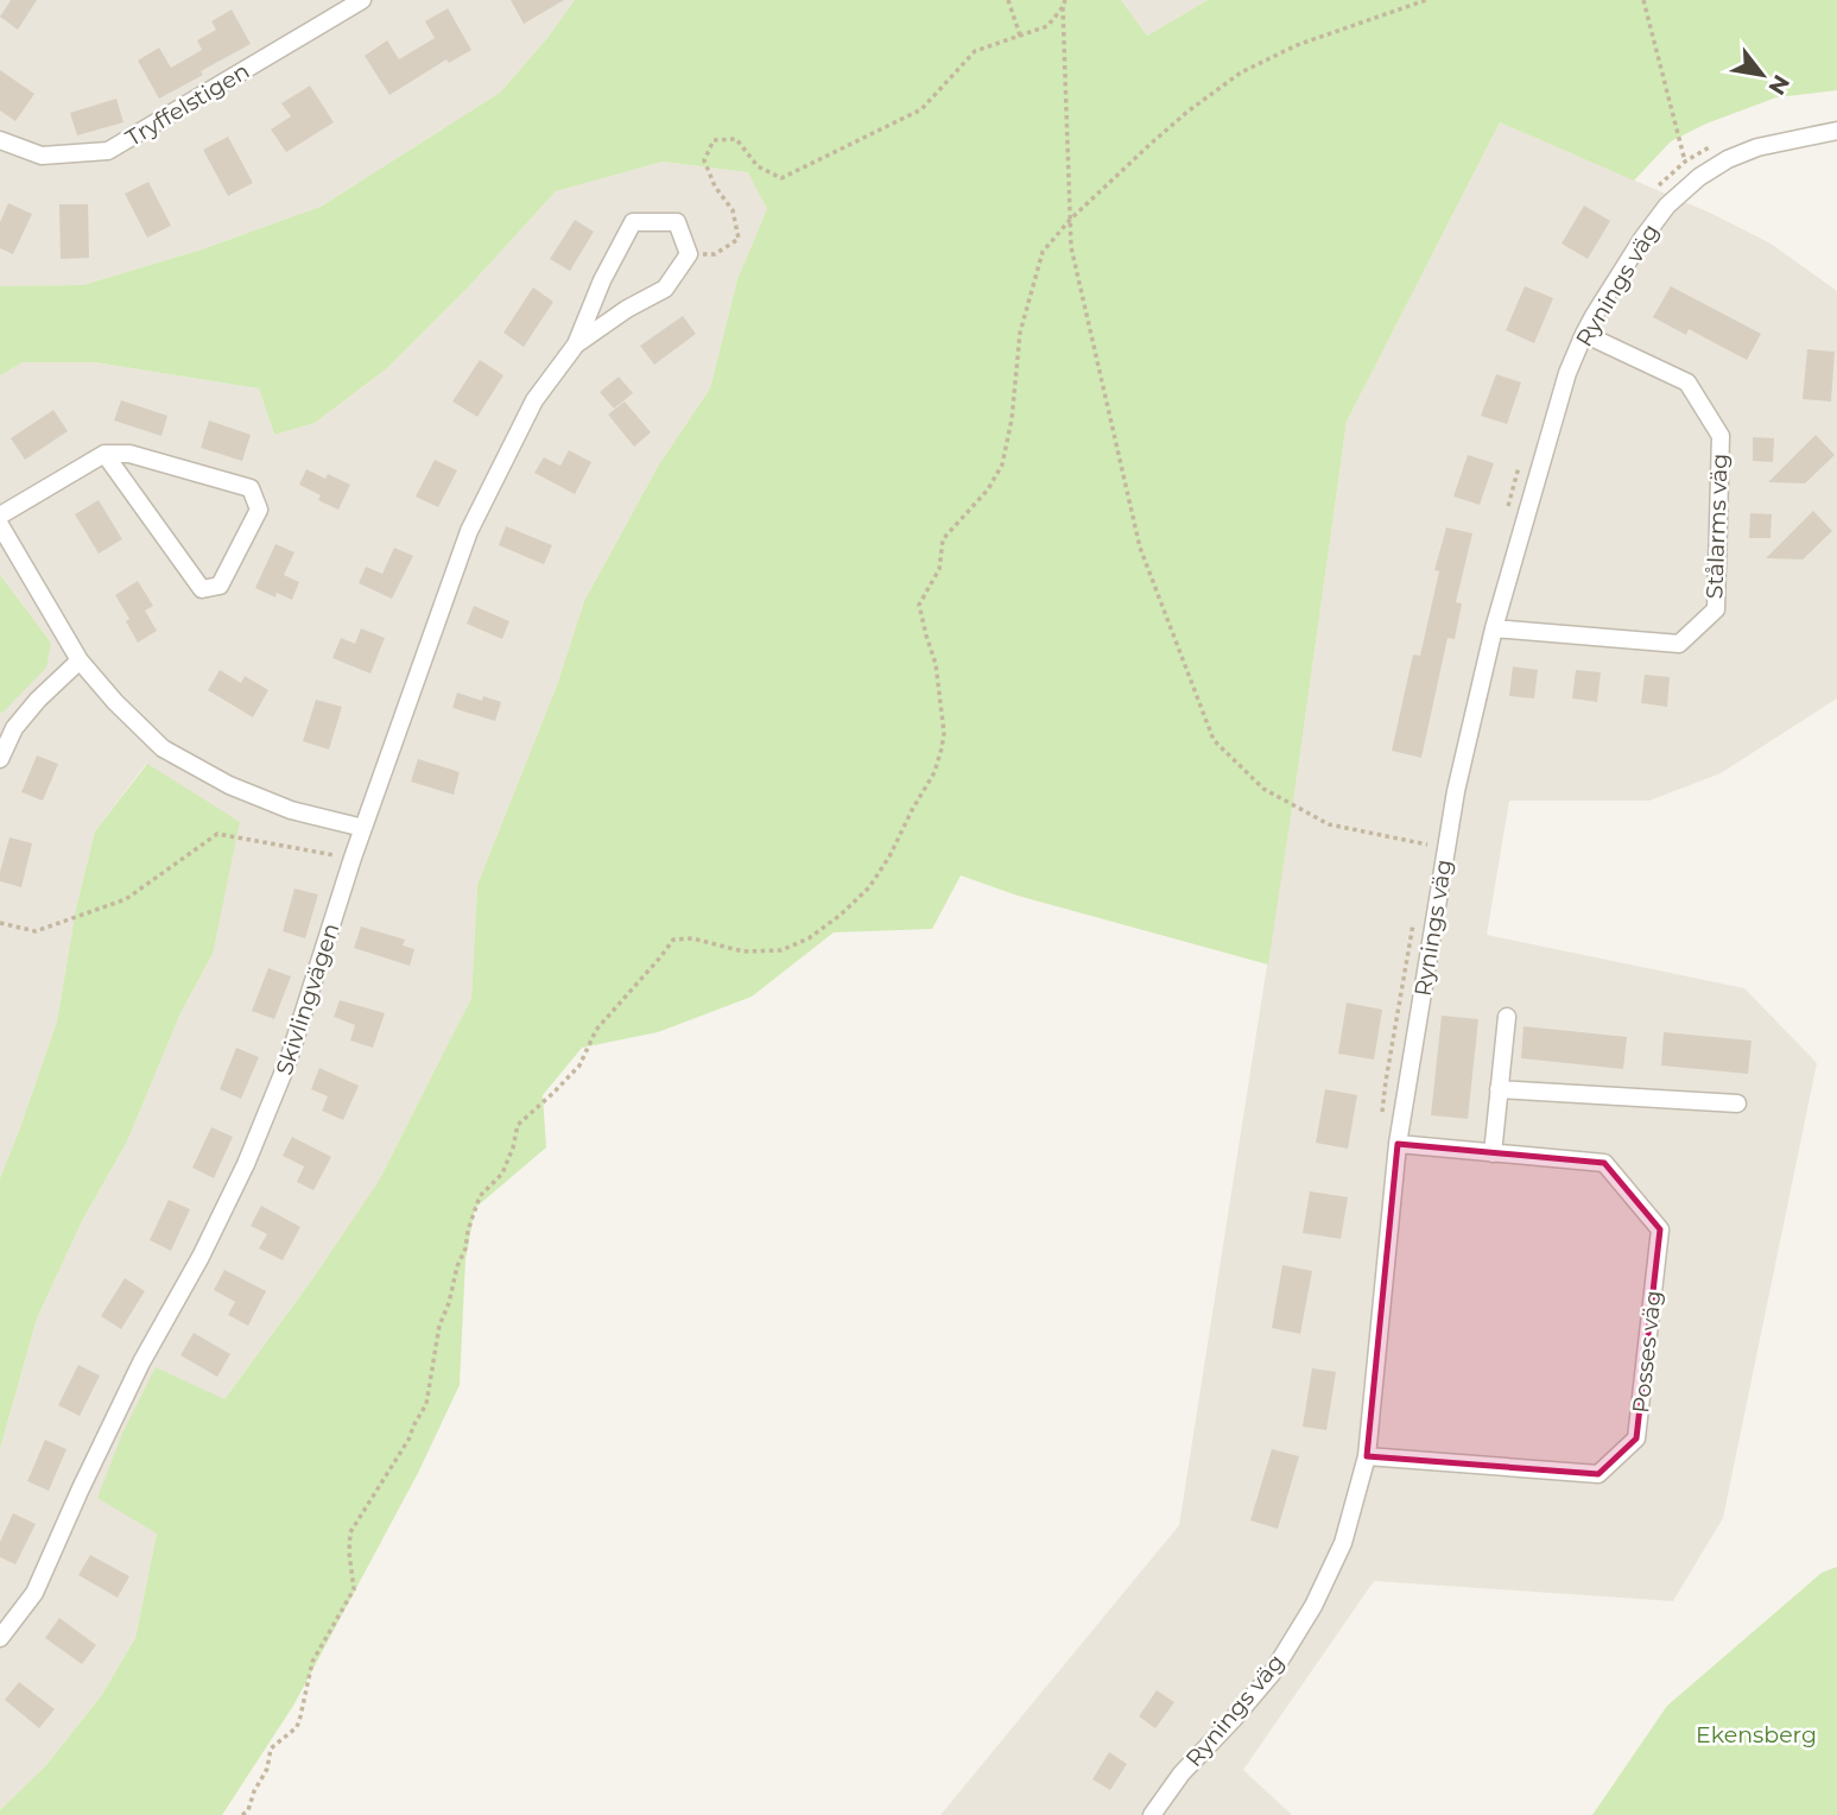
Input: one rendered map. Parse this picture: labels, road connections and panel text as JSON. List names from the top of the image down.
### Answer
{
  "streets": {
    "street": [
      "Tryffelstigen",
      "Rynings väg",
      "Stålarms väg",
      "Skivlingvägen",
      "Posses väg"
    ]
  },
  "crossings": [
    ["Rynings väg", "Stålarms väg"],
    ["Rynings väg", "Posses väg"]
  ],
  "parks": ["Ekensberg"],
  "north": "bottom right"
}
